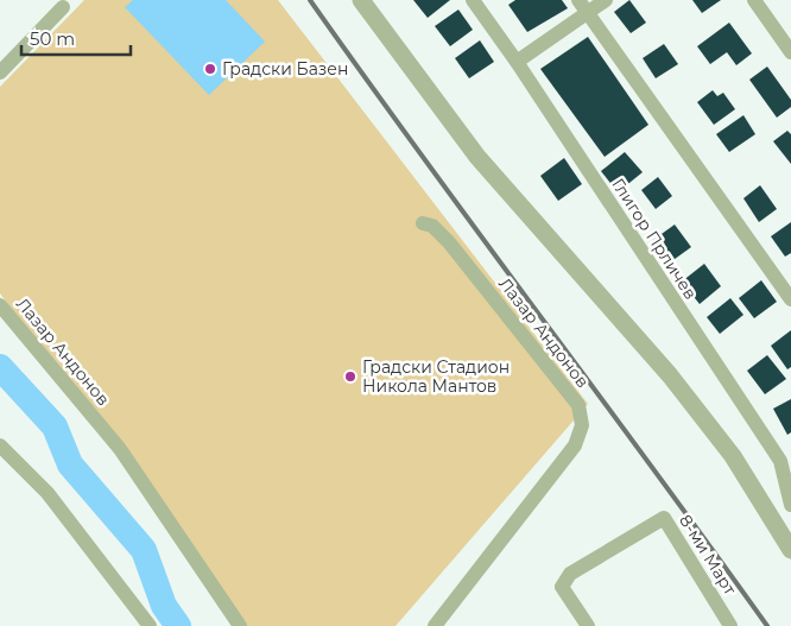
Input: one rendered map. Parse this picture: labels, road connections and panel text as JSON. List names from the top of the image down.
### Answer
{
  "streets": {
    "street": ["Глигор Прличев", "Лазар Андонов", "8-ми Март"]
  },
  "places": ["Градски Базен", "Градски Стадион Никола Мантов"],
  "scale_bar": "50 m"
}
